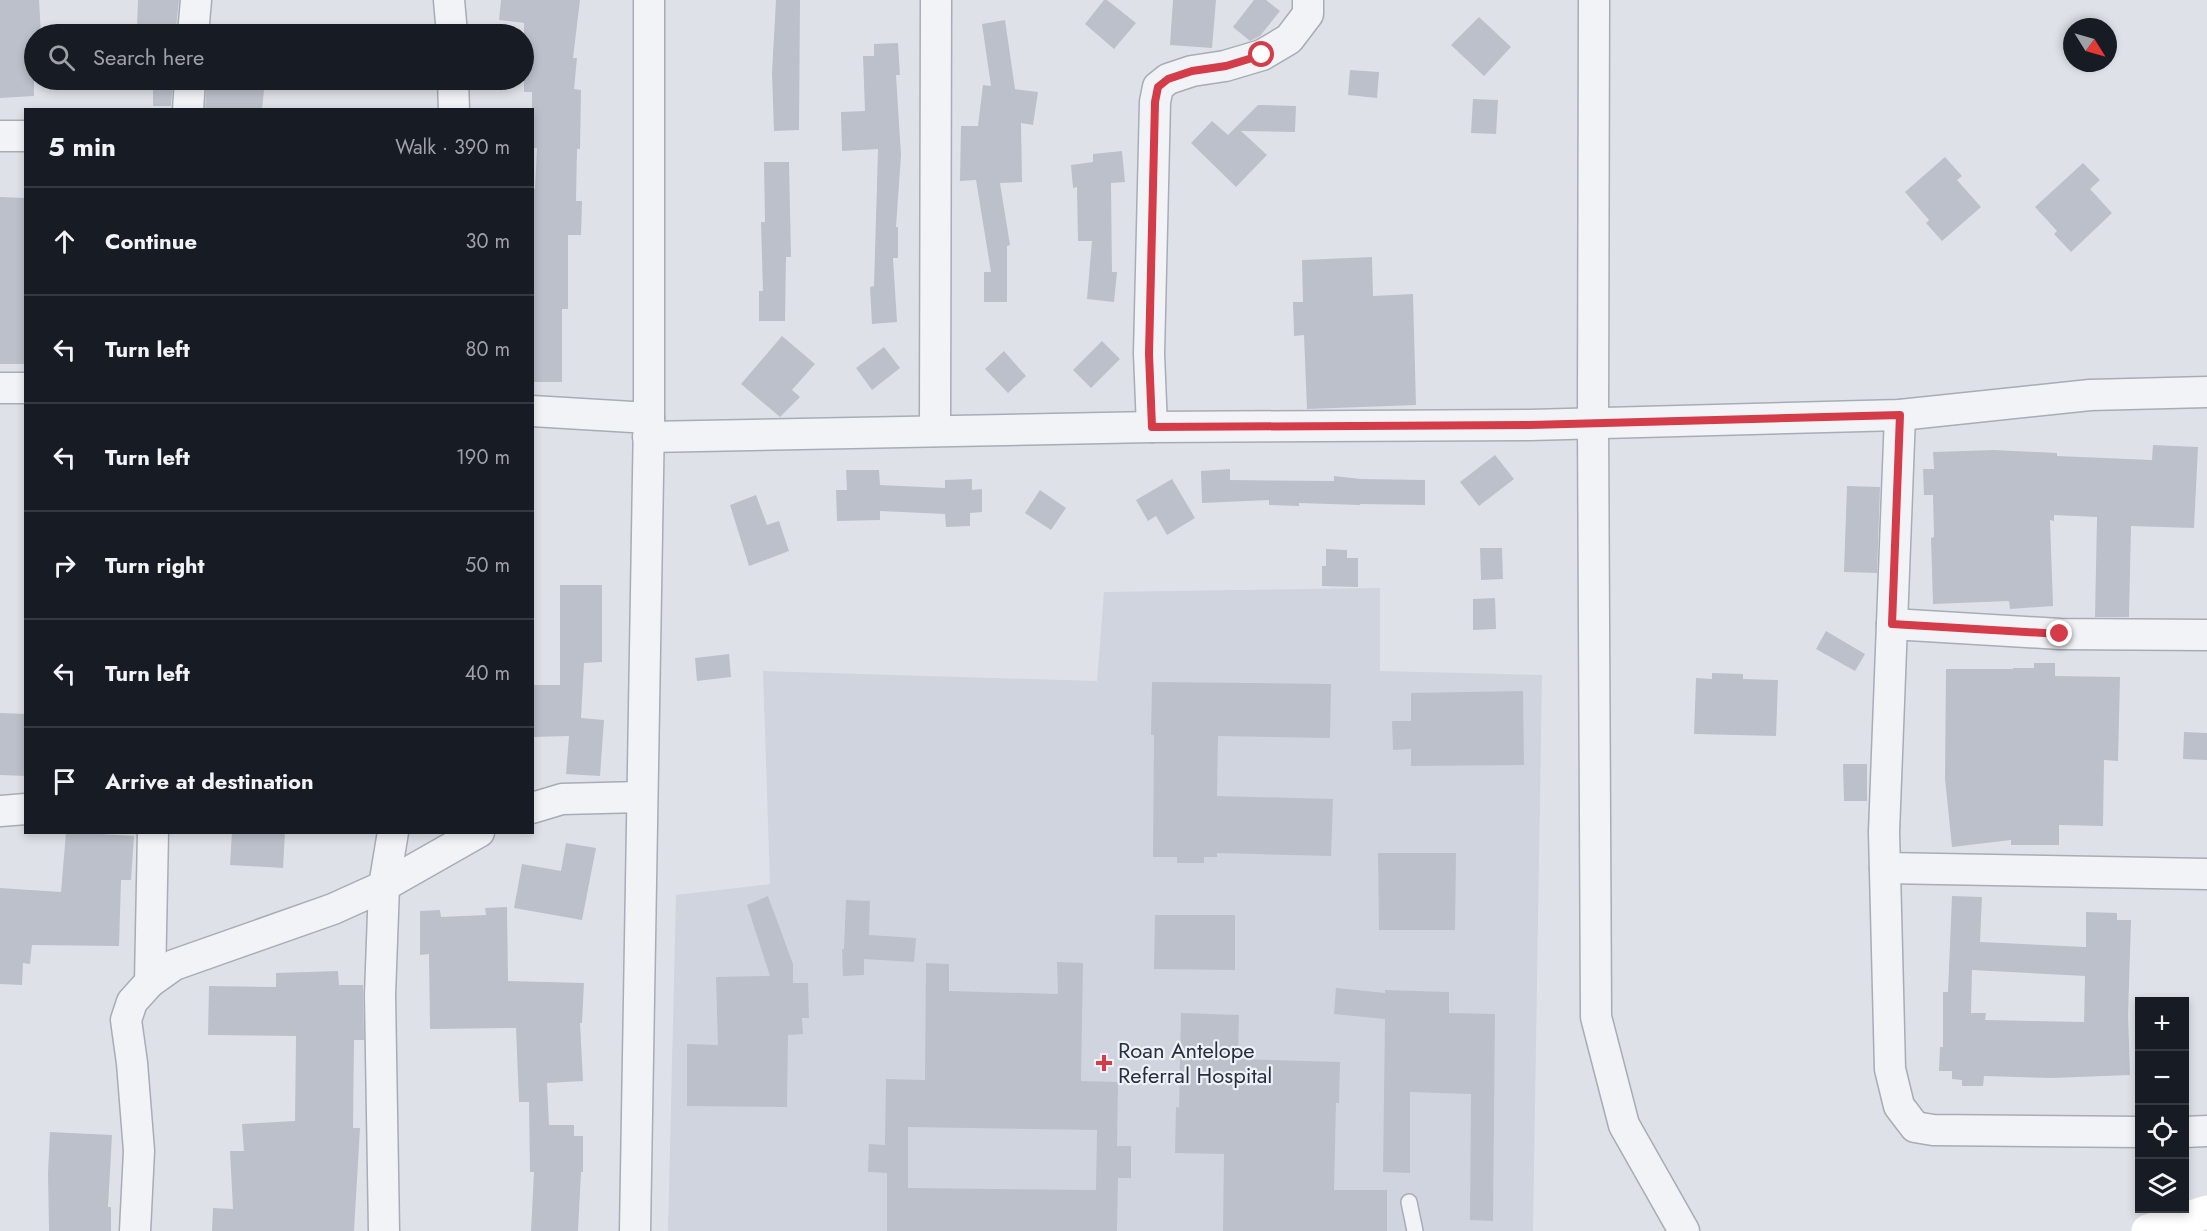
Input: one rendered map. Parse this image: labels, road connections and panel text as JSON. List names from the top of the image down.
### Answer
{
  "places": {
    "health": ["Roan Antelope Referral Hospital"]
  },
  "north": "bottom right",
  "page": {
    "search": "Search here",
    "heading": ["5 min", "Walk · 390 m"],
    "list": [
      ["Continue", "30 m"],
      ["Turn left", "80 m"],
      ["Turn left", "190 m"],
      ["Turn right", "50 m"],
      ["Turn left", "40 m"],
      "Arrive at destination"
    ],
    "map_buttons": ["+", "−"]
  }
}
